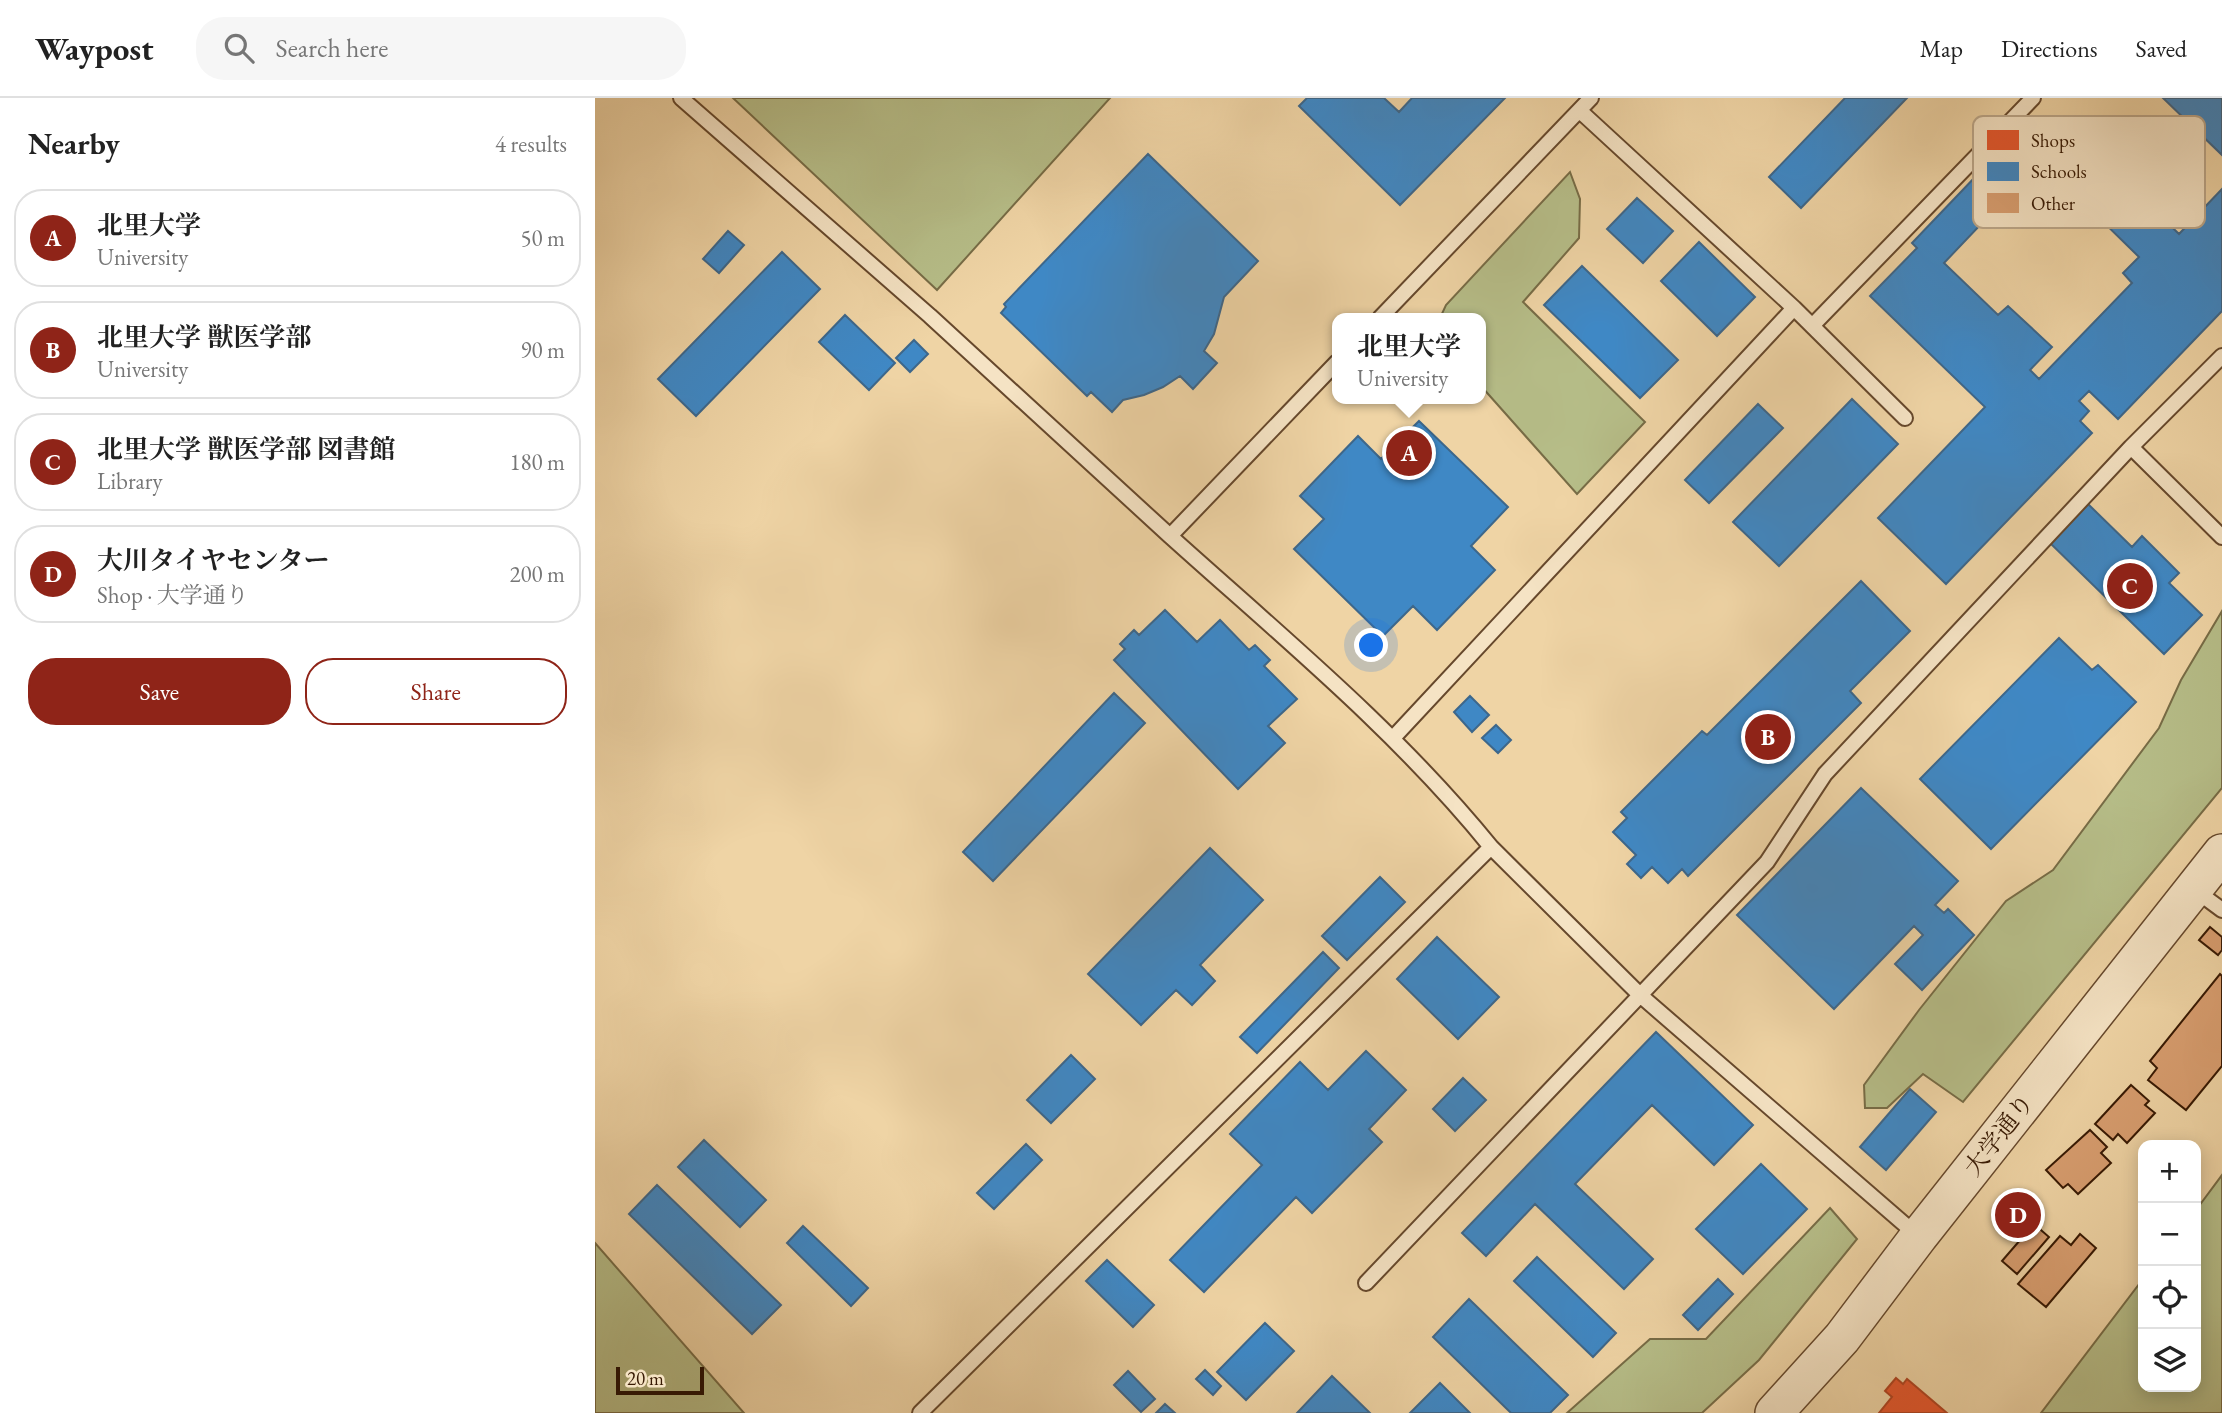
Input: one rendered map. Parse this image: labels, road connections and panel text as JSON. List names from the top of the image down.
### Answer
{
  "streets": {
    "street": ["大学通り"]
  },
  "legend": ["Shops", "Schools", "Other"],
  "scale_bar": "20 m",
  "page": {
    "header": "Waypost",
    "search": "Search here",
    "nav": ["Map", "Directions", "Saved"],
    "heading": ["Nearby", "4 results"],
    "list": [
      {
        "mark": "A",
        "name": "北里大学",
        "note": "University",
        "value": "50 m"
      },
      {
        "mark": "B",
        "name": "北里大学 獣医学部",
        "note": "University",
        "value": "90 m"
      },
      {
        "mark": "C",
        "name": "北里大学 獣医学部 図書館",
        "note": "Library",
        "value": "180 m"
      },
      {
        "mark": "D",
        "name": "大川タイヤセンター",
        "note": "Shop · 大学通り",
        "value": "200 m"
      }
    ],
    "popup": ["北里大学", "University"],
    "pins": [
      "A",
      "C",
      "B",
      "D"
    ],
    "buttons": ["Save", "Share"],
    "map_buttons": ["+", "−"],
    "scale": "20 m"
  }
}
